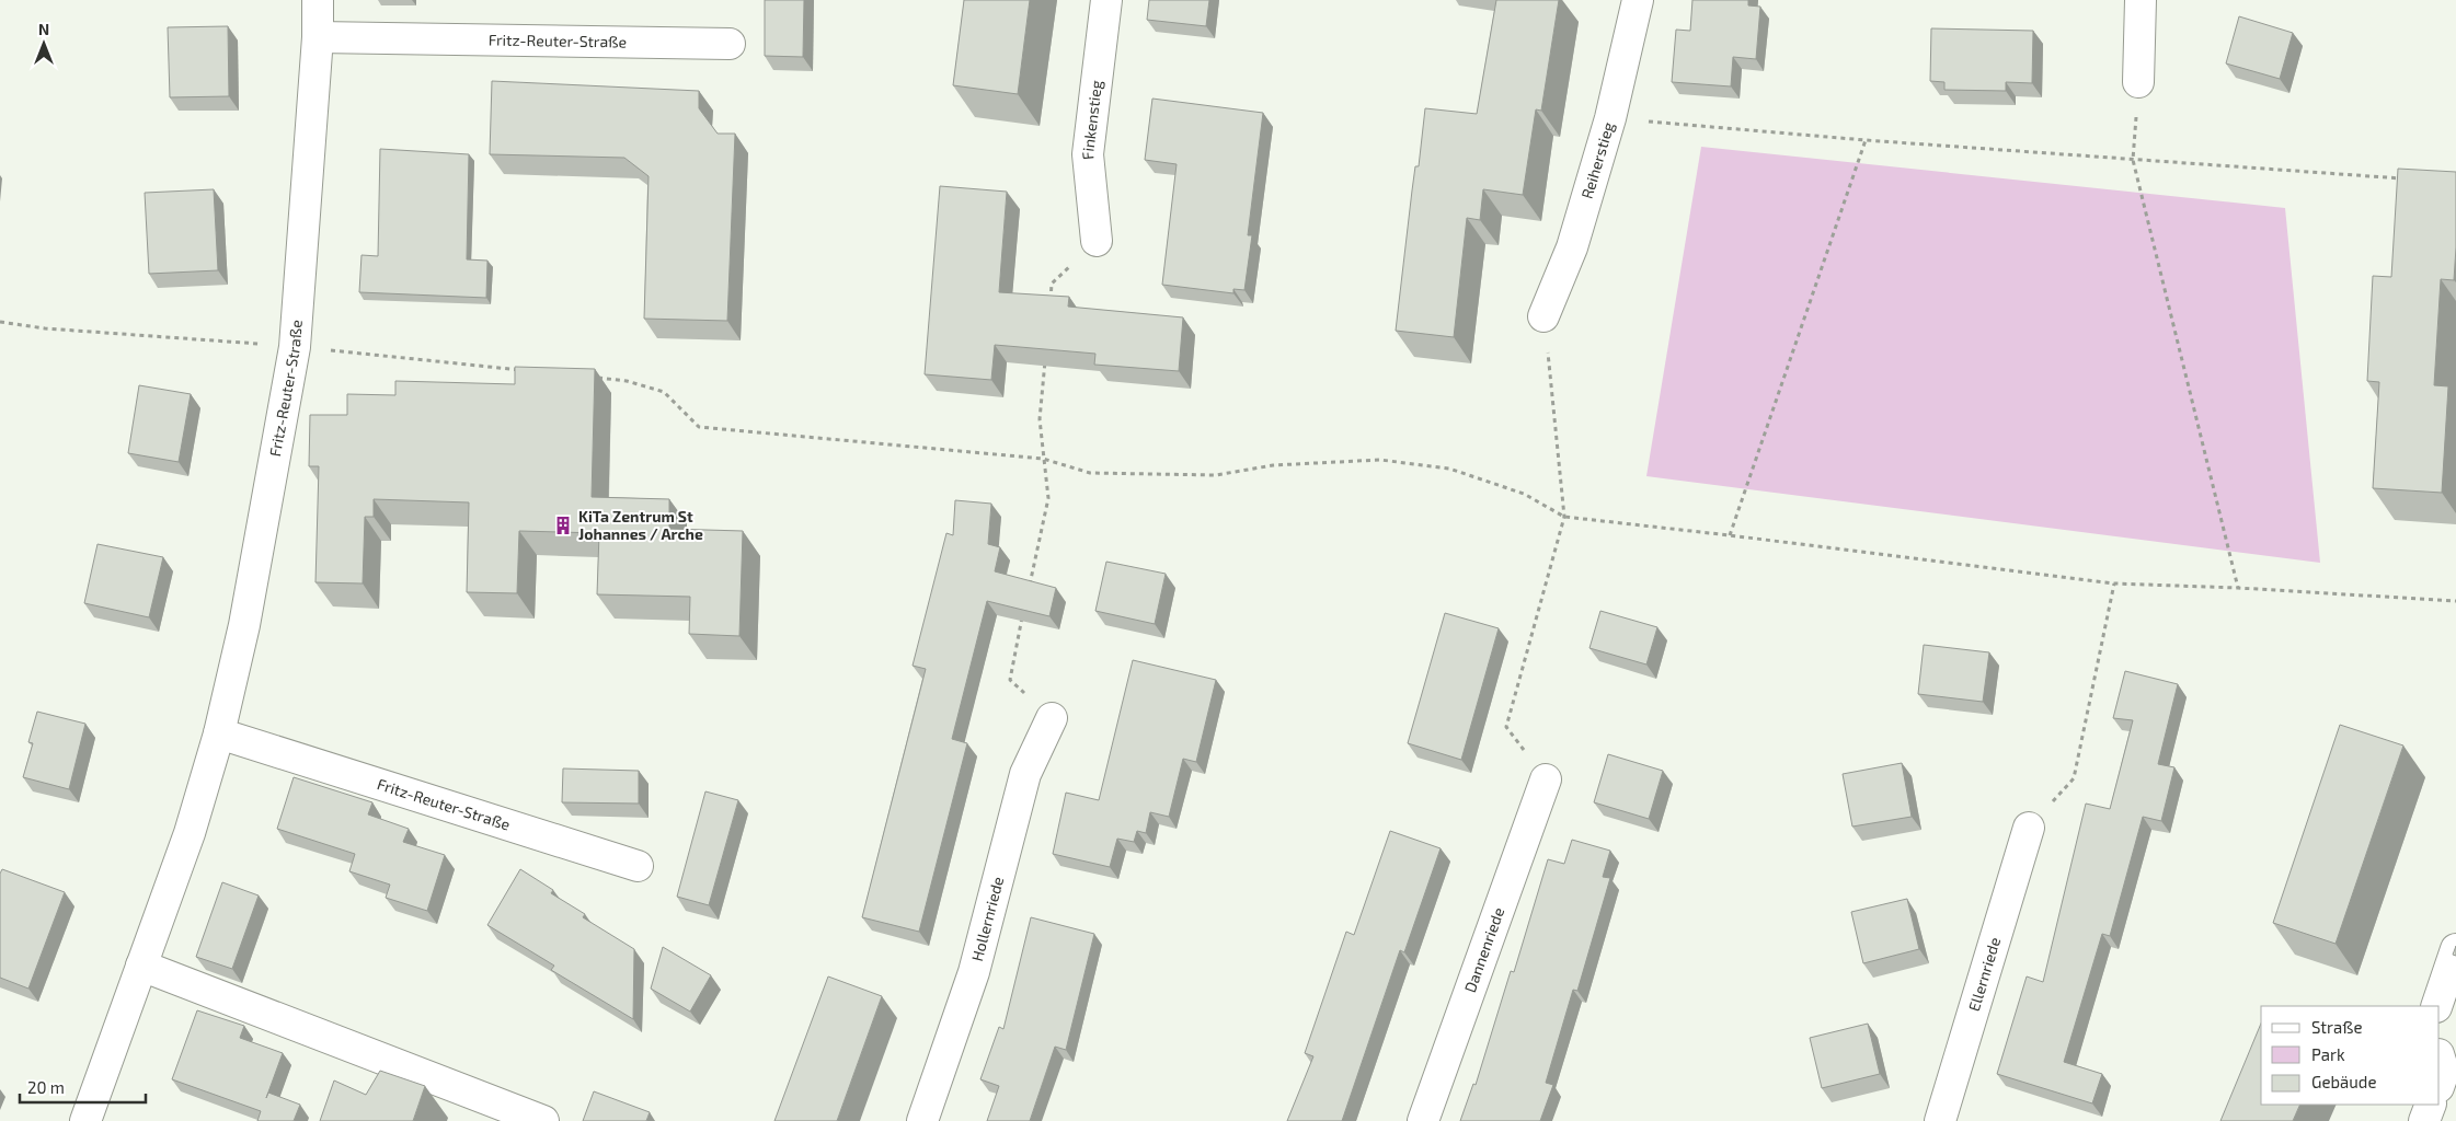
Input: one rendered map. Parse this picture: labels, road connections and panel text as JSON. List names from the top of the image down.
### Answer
{
  "streets": {
    "street": [
      "Fritz-Reuter-Straße",
      "Finkenstieg",
      "Reiherstieg",
      "Hollernriede",
      "Dannenriede",
      "Ellernriede"
    ]
  },
  "places": {
    "building": ["KiTa Zentrum St Johannes / Arche"]
  },
  "legend": ["Straße", "Park", "Gebäude"],
  "scale_bar": "20 m",
  "north": "top"
}
